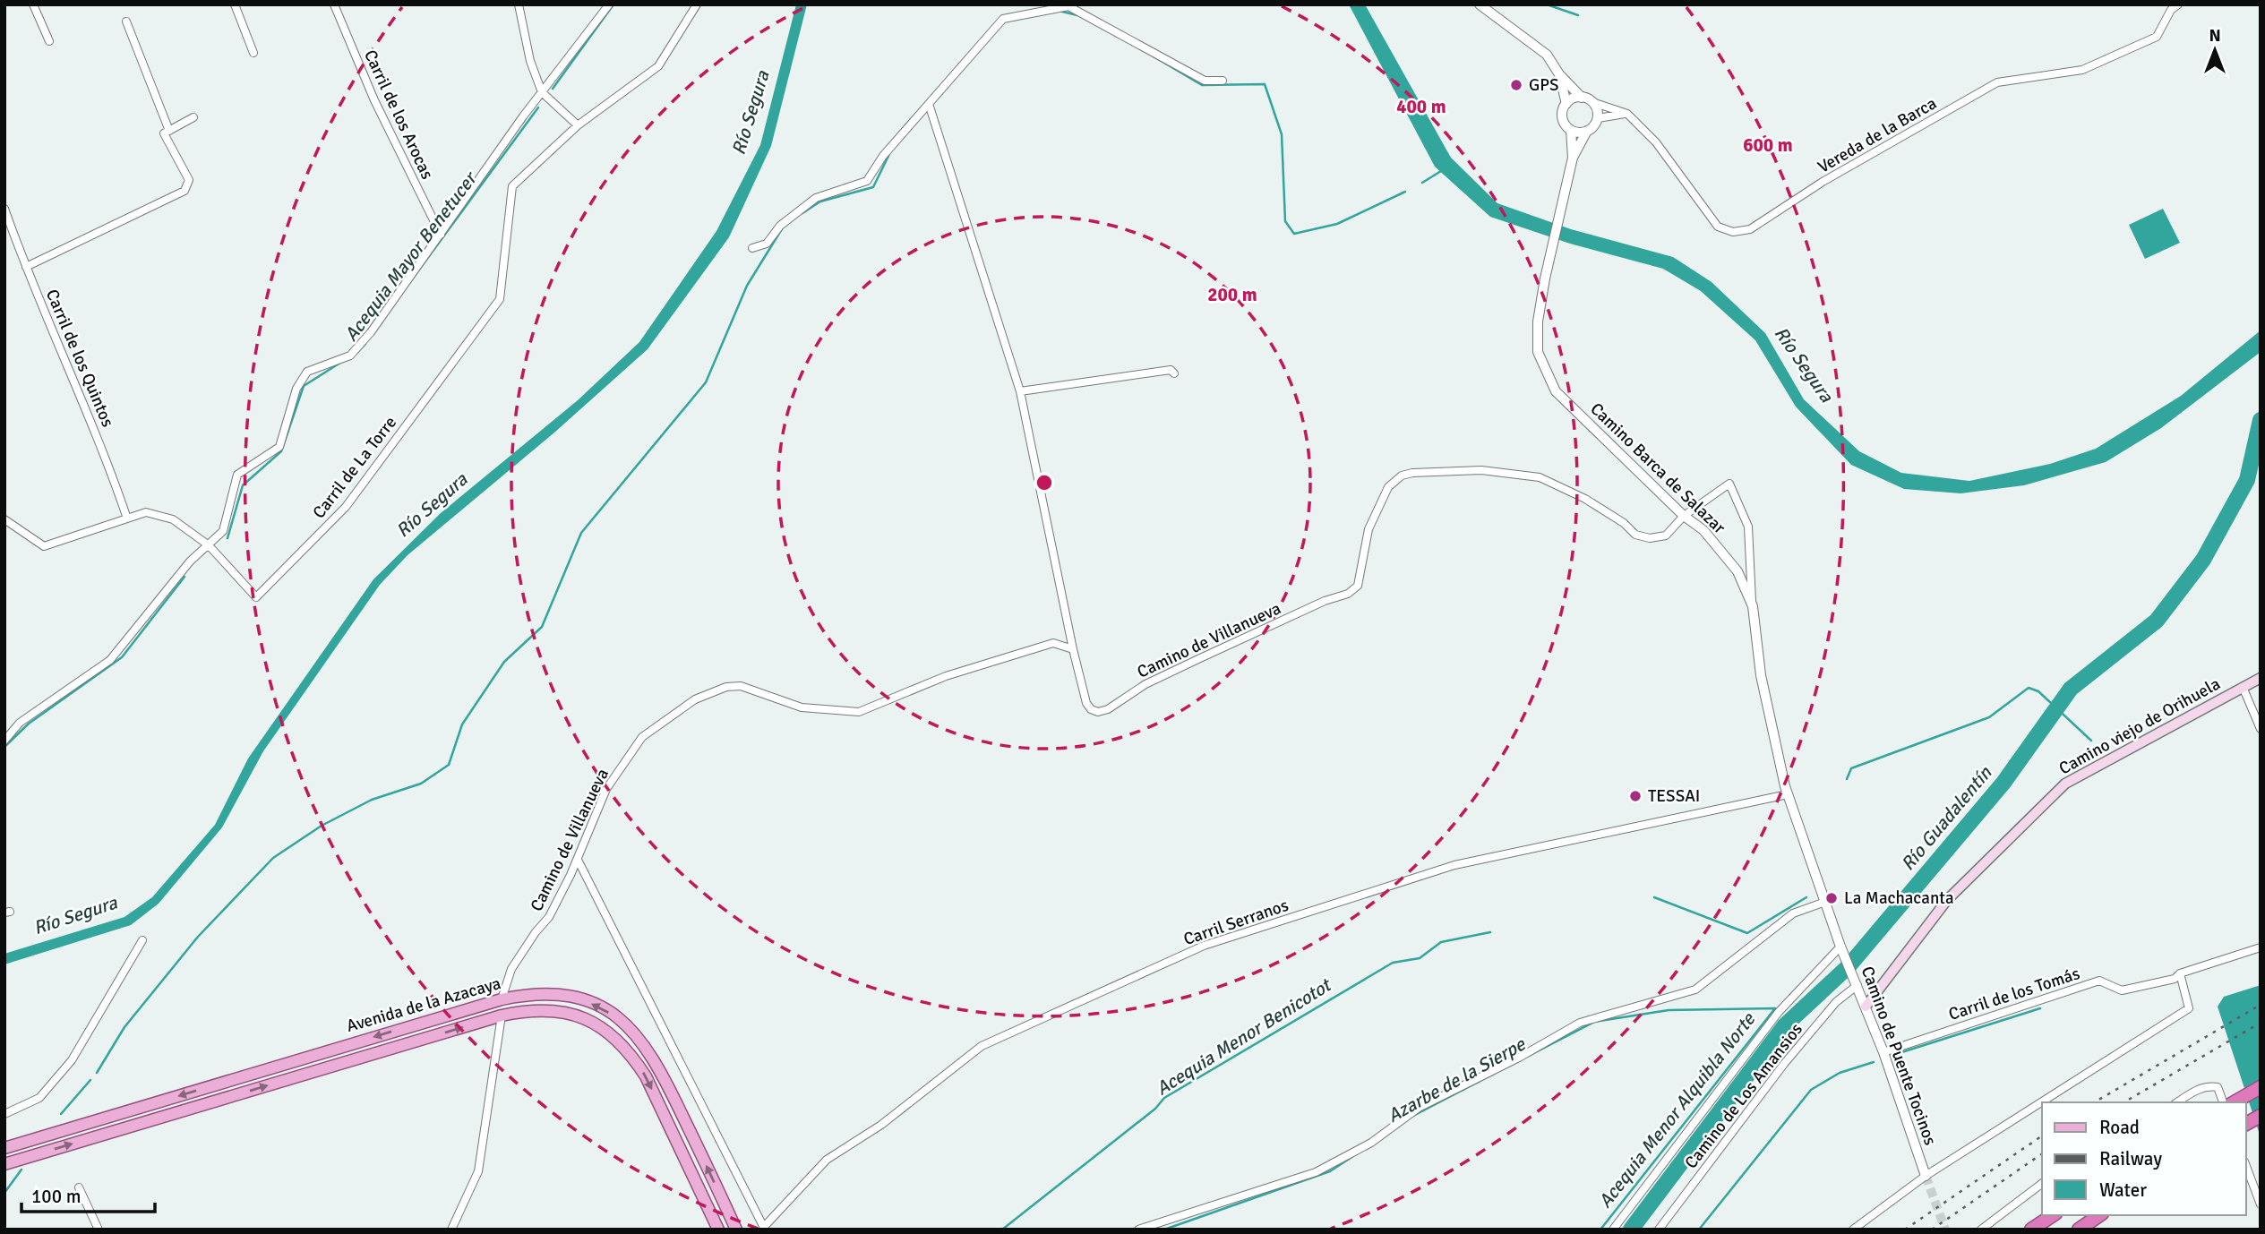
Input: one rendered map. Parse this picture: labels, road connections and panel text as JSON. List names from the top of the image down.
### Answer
{
  "streets": {
    "main road": ["Camino viejo de Orihuela", "Avenida de la Azacaya"],
    "street": [
      "Carril de los Arocas",
      "Vereda de la Barca",
      "Carril de los Quintos",
      "Carril de La Torre",
      "Camino Barca de Salazar",
      "Camino de Villanueva",
      "Carril Serranos",
      "Carril de los Tomás",
      "Camino de Puente Tocinos",
      "Camino de Los Amansios"
    ]
  },
  "crossings": [
    ["Carril de los Quintos", "Carril de La Torre"],
    ["Camino Barca de Salazar", "Camino de Villanueva"],
    ["Camino Barca de Salazar", "Carril Serranos"],
    ["Camino Barca de Salazar", "Camino de Puente Tocinos"],
    ["Camino de Villanueva", "Avenida de la Azacaya"],
    ["Camino viejo de Orihuela", "Camino de Puente Tocinos"],
    ["Carril de los Tomás", "Camino de Puente Tocinos"],
    ["Camino de Puente Tocinos", "Camino de Los Amansios"]
  ],
  "water": [
    "Río Segura",
    "Acequia Mayor Benetucer",
    "Río Guadalentín",
    "Acequia Menor Benicotot",
    "Azarbe de la Sierpe",
    "Acequia Menor Alquibla Norte"
  ],
  "places": ["GPS", "TESSAI", "La Machacanta"],
  "legend": ["Road", "Railway", "Water"],
  "scale_bar": "100 m",
  "north": "top",
  "rings": ["400 m", "600 m", "200 m"]
}
